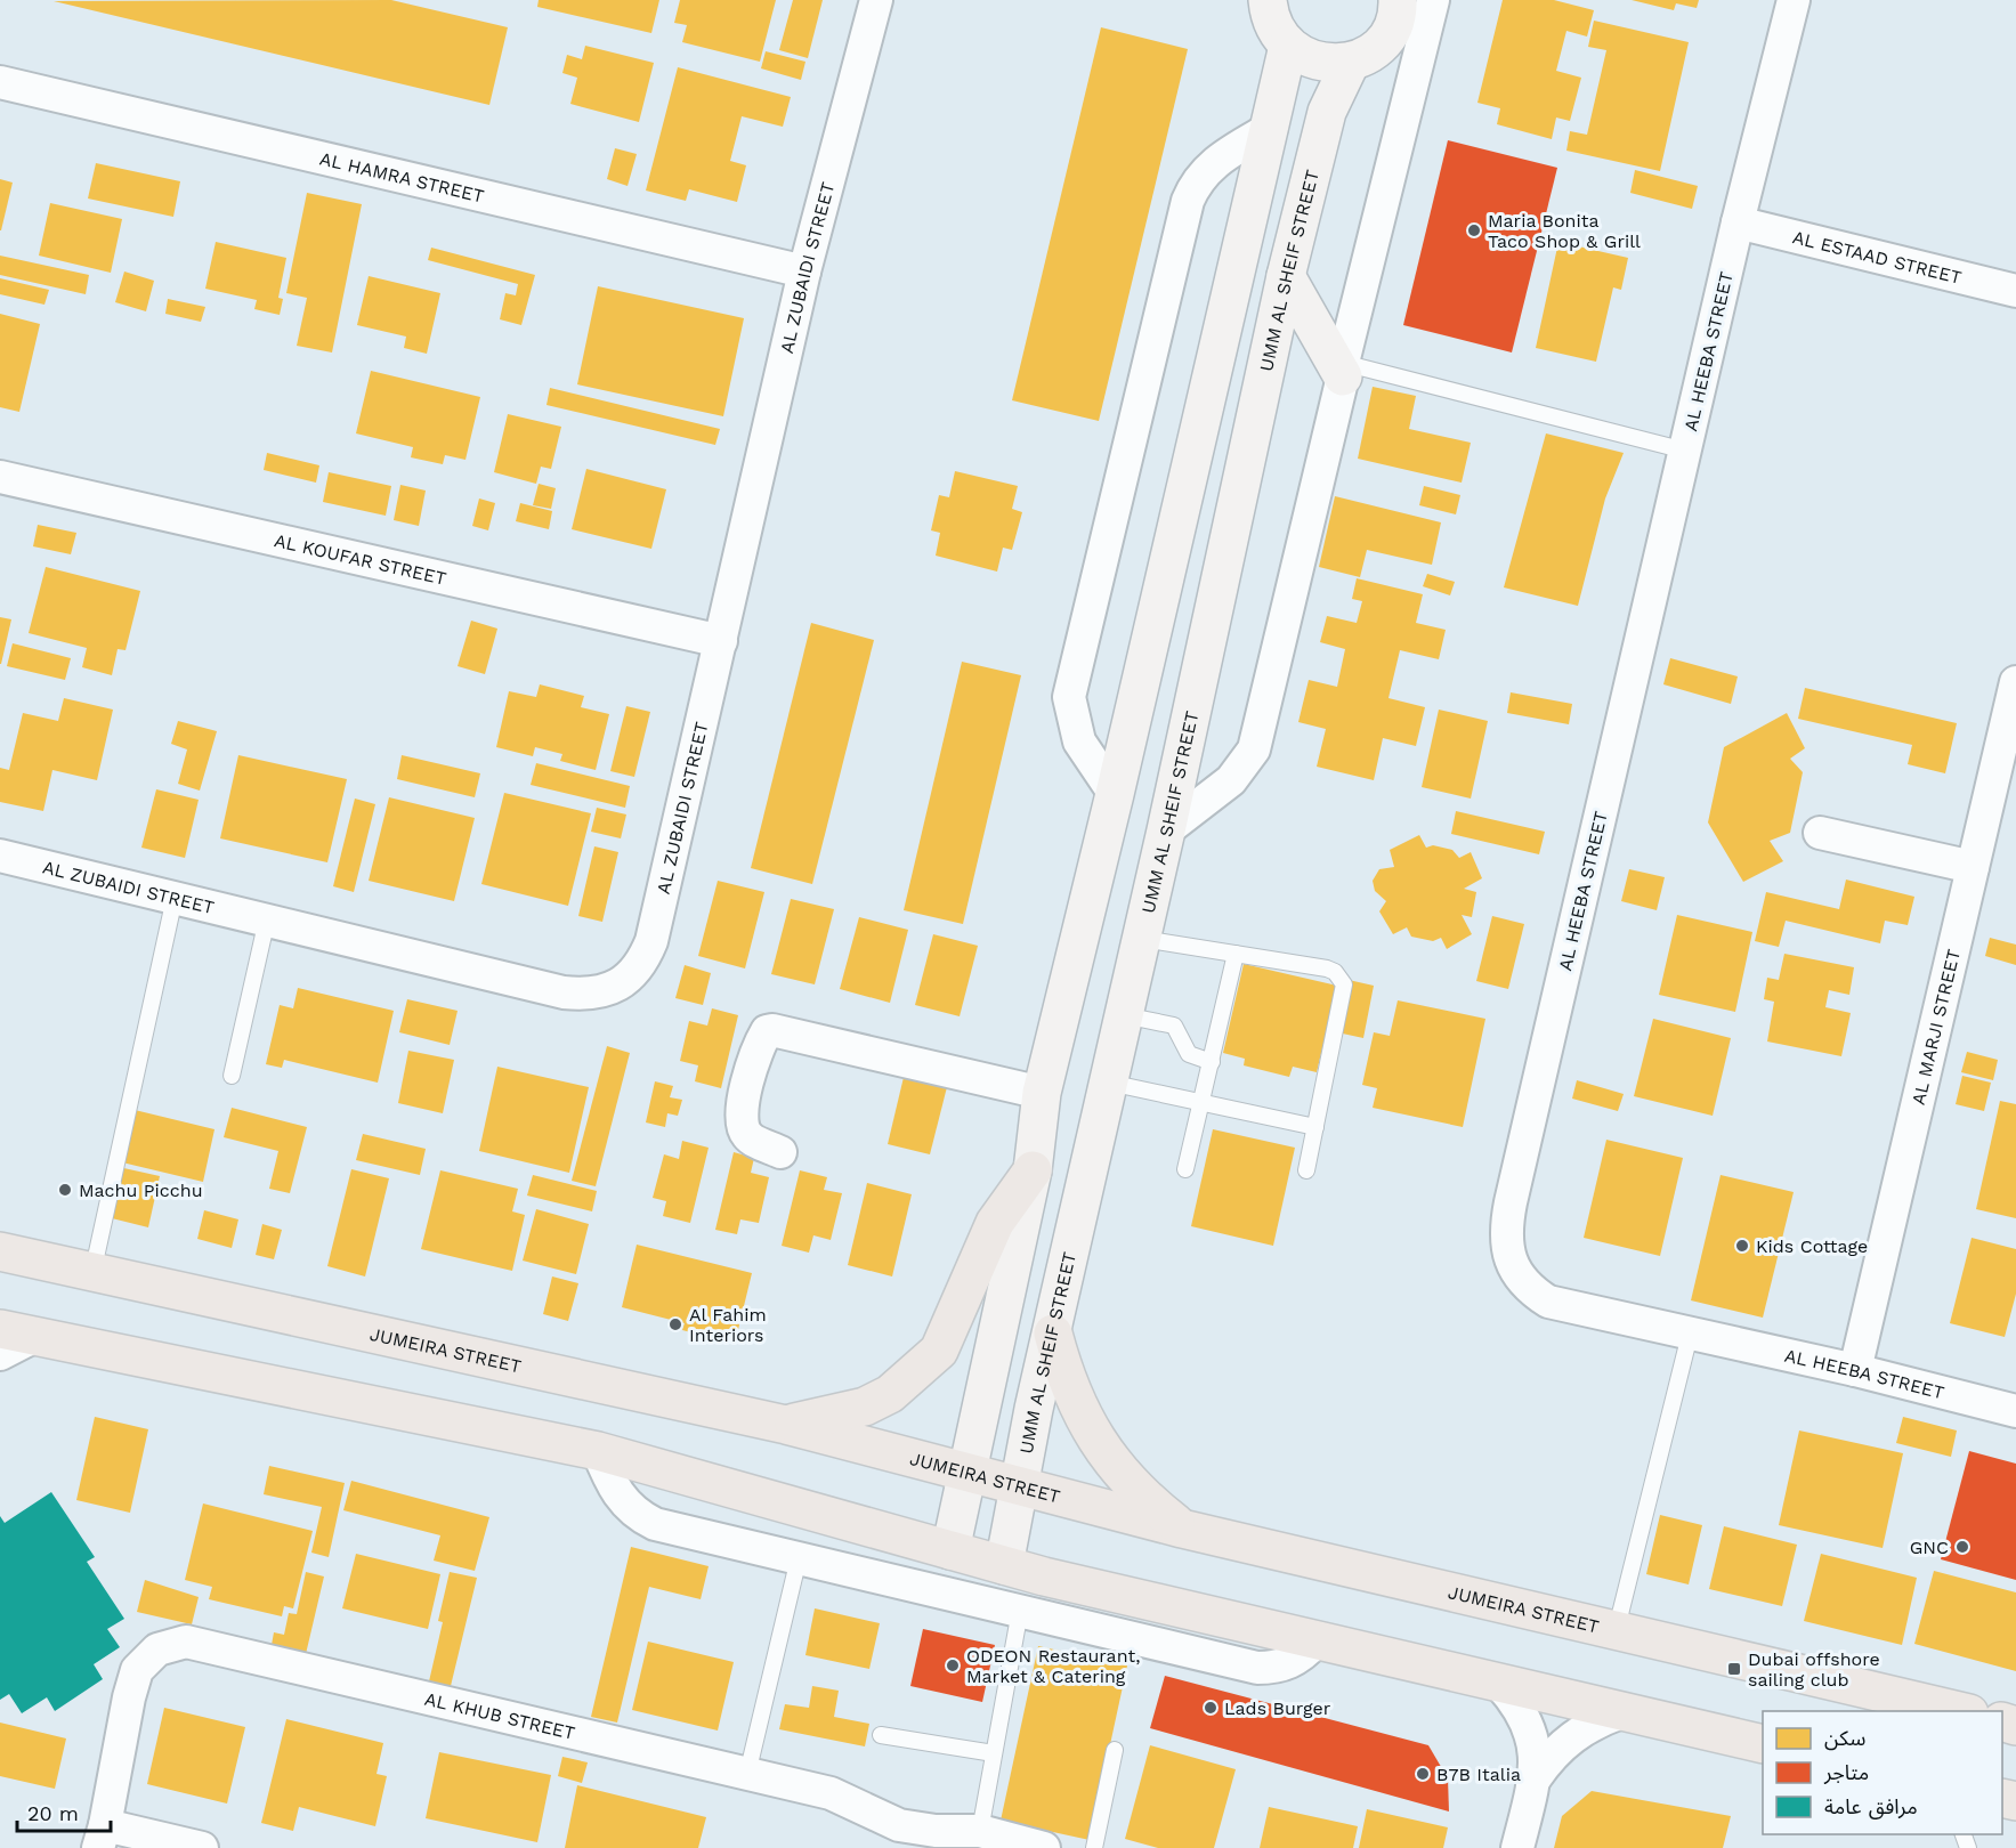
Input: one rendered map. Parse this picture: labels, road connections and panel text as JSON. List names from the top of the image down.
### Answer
{
  "streets": {
    "main road": ["UMM AL SHEIF STREET", "JUMEIRA STREET"],
    "street": [
      "AL HAMRA STREET",
      "AL ESTAAD STREET",
      "AL ZUBAIDI STREET",
      "AL HEEBA STREET",
      "AL KOUFAR STREET",
      "AL MARJI STREET",
      "AL KHUB STREET"
    ]
  },
  "crossings": [
    ["AL HAMRA STREET", "AL ZUBAIDI STREET"],
    ["AL ESTAAD STREET", "AL HEEBA STREET"],
    ["AL ZUBAIDI STREET", "AL KOUFAR STREET"],
    ["UMM AL SHEIF STREET", "JUMEIRA STREET"],
    ["AL HEEBA STREET", "AL MARJI STREET"]
  ],
  "places": {
    "other": [
      "Maria Bonita Taco Shop & Grill",
      "Machu Picchu",
      "Kids Cottage",
      "Al Fahim Interiors",
      "GNC",
      "ODEON Restaurant, Market & Catering",
      "Lads Burger",
      "B7B Italia"
    ],
    "transit": ["Dubai offshore sailing club"]
  },
  "legend": ["سكن", "متاجر", "مرافق عامة"],
  "scale_bar": "20 m"
}
